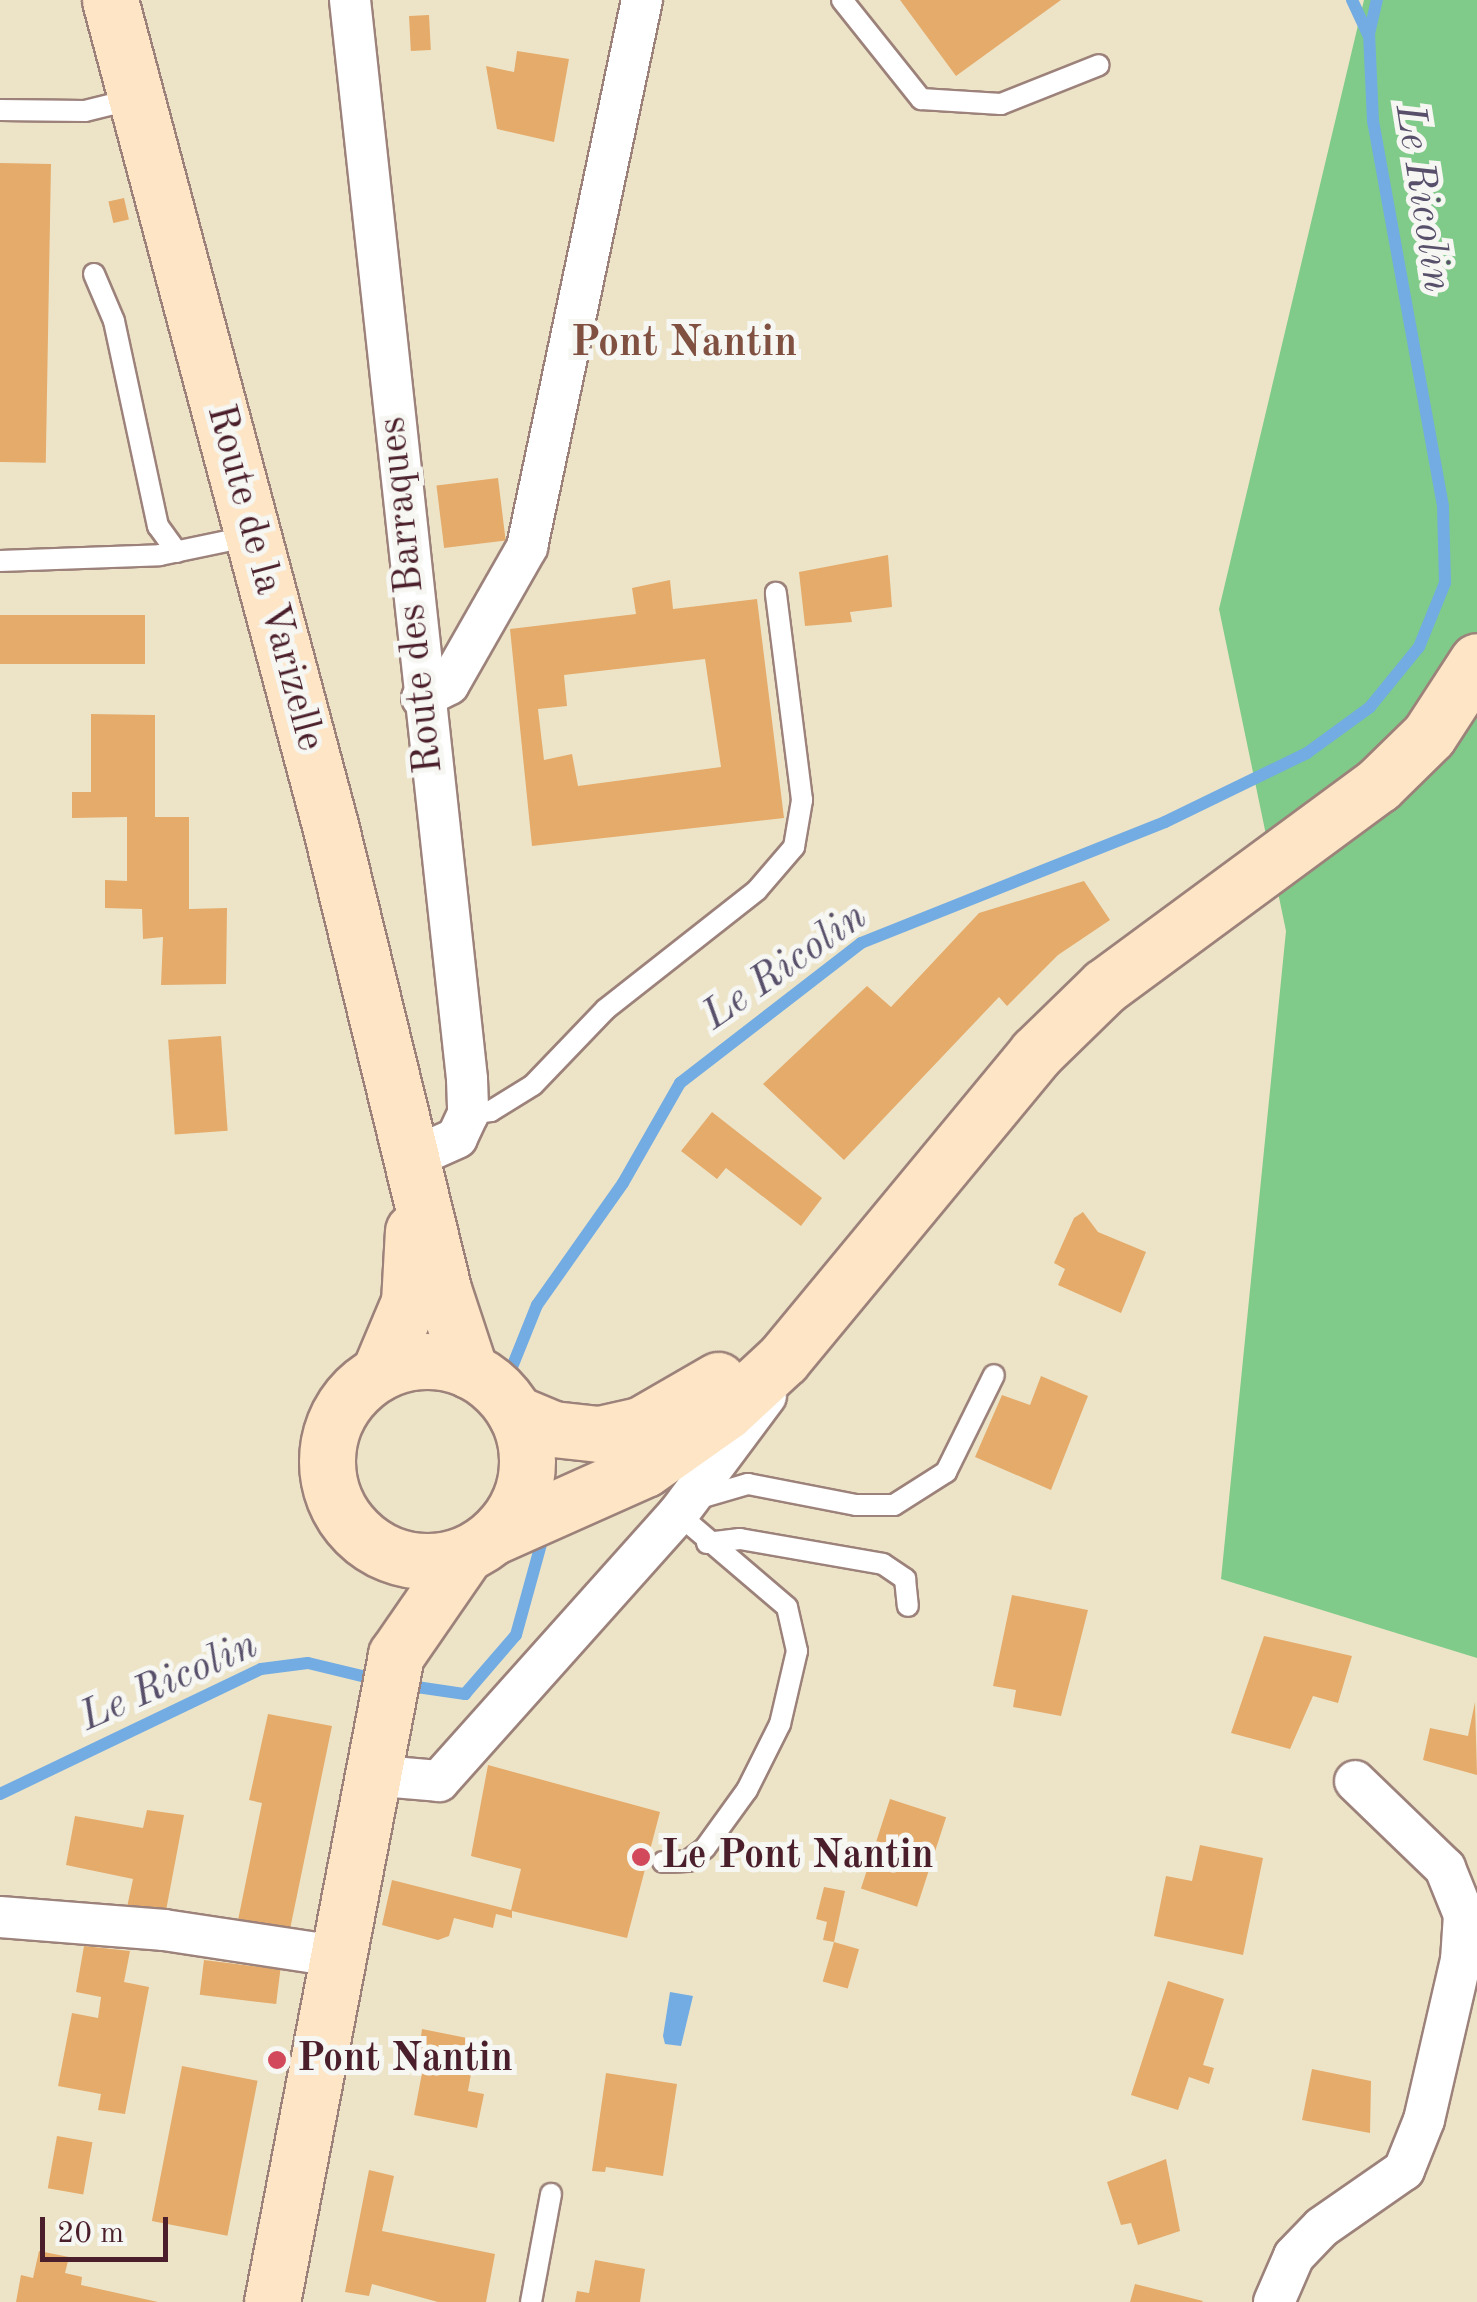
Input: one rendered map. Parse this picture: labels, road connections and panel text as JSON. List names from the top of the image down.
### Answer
{
  "streets": {
    "main road": ["Route de la Varizelle"],
    "street": ["Route des Barraques"]
  },
  "districts": ["Pont Nantin"],
  "water": ["Le Ricolin"],
  "places": ["Le Pont Nantin", "Pont Nantin"],
  "scale_bar": "20 m"
}
